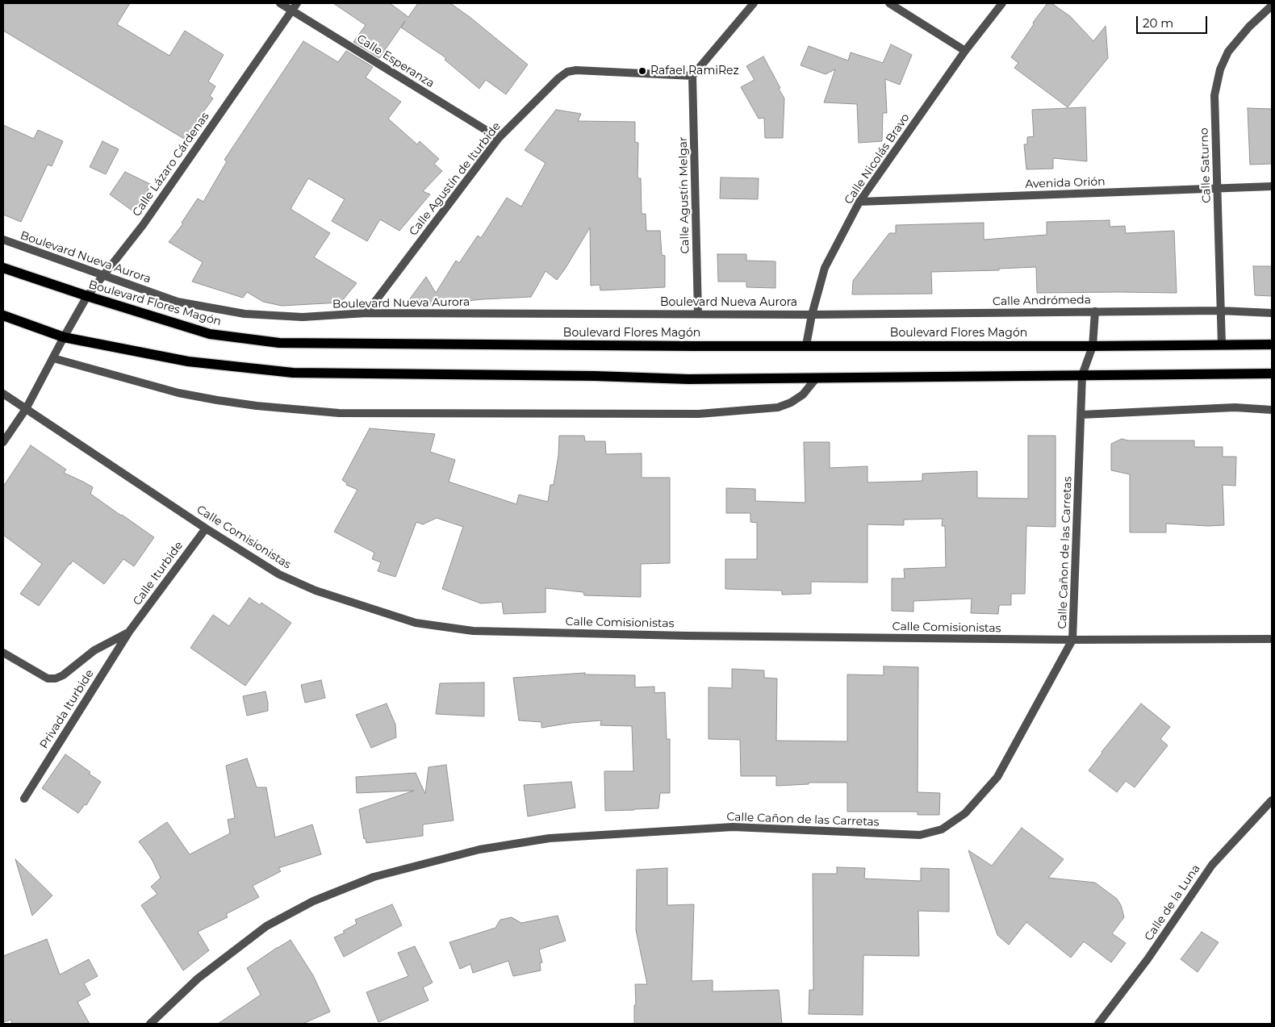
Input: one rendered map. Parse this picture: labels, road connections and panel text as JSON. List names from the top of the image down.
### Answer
{
  "streets": {
    "main road": ["Boulevard Flores Magón"],
    "street": [
      "Calle Esperanza",
      "Calle Nicolás Bravo",
      "Calle Lázaro Cárdenas",
      "Calle Saturno",
      "Calle Agustín de Iturbide",
      "Avenida Orión",
      "Calle Agustín Melgar",
      "Boulevard Nueva Aurora",
      "Calle Andrómeda",
      "Calle Comisionistas",
      "Calle Cañon de las Carretas",
      "Calle Iturbide",
      "Privada Iturbide",
      "Calle de la Luna"
    ]
  },
  "crossings": [
    ["Calle Esperanza", "Calle Lázaro Cárdenas"],
    ["Calle Esperanza", "Calle Agustín de Iturbide"],
    ["Calle Nicolás Bravo", "Avenida Orión"],
    ["Calle Nicolás Bravo", "Boulevard Nueva Aurora"],
    ["Calle Nicolás Bravo", "Calle Andrómeda"],
    ["Calle Nicolás Bravo", "Boulevard Flores Magón"],
    ["Calle Lázaro Cárdenas", "Boulevard Nueva Aurora"],
    ["Calle Lázaro Cárdenas", "Boulevard Flores Magón"],
    ["Calle Lázaro Cárdenas", "Calle Comisionistas"],
    ["Calle Saturno", "Avenida Orión"],
    ["Calle Saturno", "Calle Andrómeda"],
    ["Calle Saturno", "Boulevard Flores Magón"],
    ["Calle Agustín de Iturbide", "Calle Agustín Melgar"],
    ["Calle Agustín de Iturbide", "Boulevard Nueva Aurora"],
    ["Calle Agustín Melgar", "Boulevard Nueva Aurora"],
    ["Boulevard Nueva Aurora", "Calle Andrómeda"],
    ["Calle Andrómeda", "Calle Cañon de las Carretas"],
    ["Boulevard Flores Magón", "Calle Cañon de las Carretas"],
    ["Calle Comisionistas", "Calle Cañon de las Carretas"],
    ["Calle Comisionistas", "Calle Iturbide"],
    ["Calle Iturbide", "Privada Iturbide"]
  ],
  "places": ["Rafael RamiRez"],
  "scale_bar": "20 m"
}
